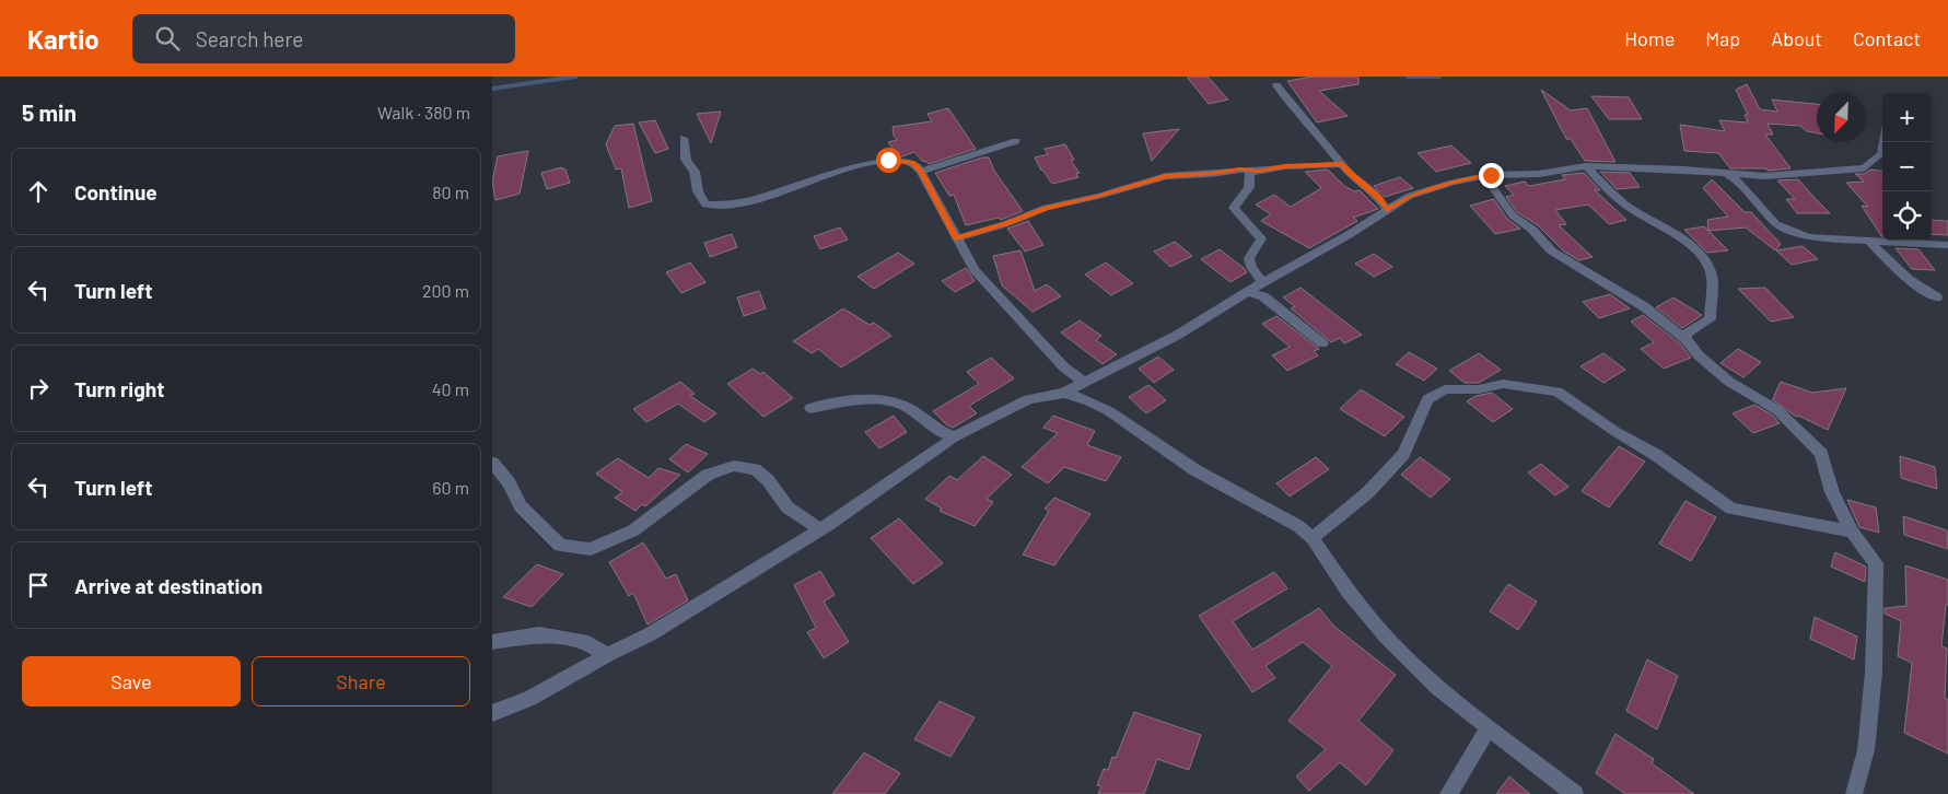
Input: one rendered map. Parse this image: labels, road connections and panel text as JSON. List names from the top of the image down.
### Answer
{
  "north": "bottom left",
  "page": {
    "header": "Kartio",
    "search": "Search here",
    "nav": [
      "Home",
      "Map",
      "About",
      "Contact"
    ],
    "heading": ["5 min", "Walk · 380 m"],
    "map_buttons": ["+", "−"],
    "list": [
      ["Continue", "80 m"],
      ["Turn left", "200 m"],
      ["Turn right", "40 m"],
      ["Turn left", "60 m"],
      "Arrive at destination"
    ],
    "buttons": ["Save", "Share"]
  }
}
